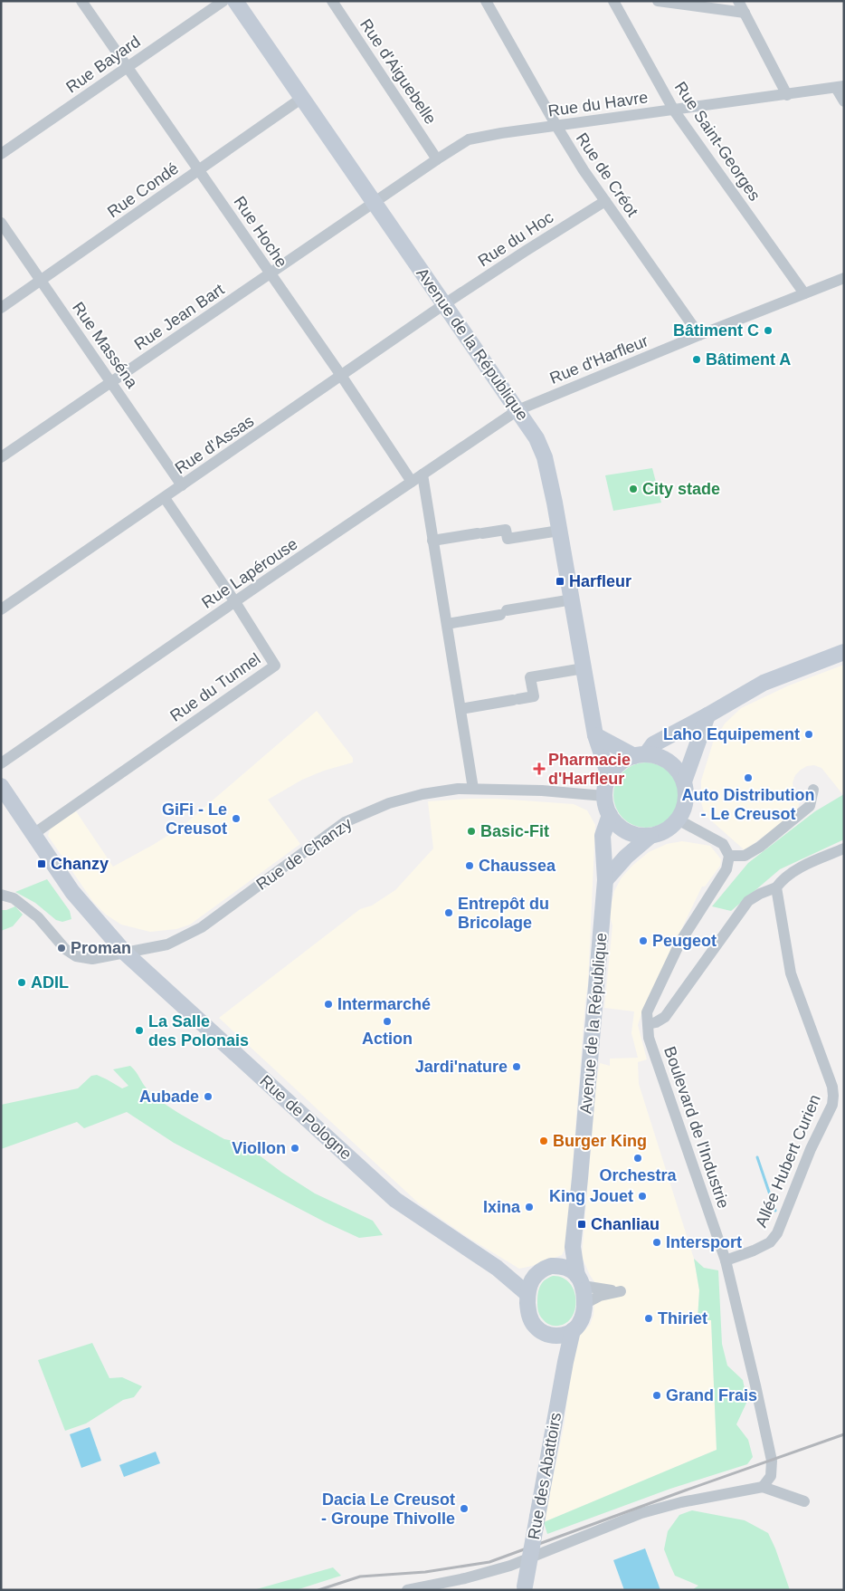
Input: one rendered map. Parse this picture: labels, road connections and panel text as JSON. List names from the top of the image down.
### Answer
{
  "streets": {
    "street": [
      "Rue Bayard",
      "Rue d'Aiguebelle",
      "Rue du Havre",
      "Rue Saint-Georges",
      "Rue de Créot",
      "Rue Condé",
      "Rue Hoche",
      "Rue du Hoc",
      "Rue Jean Bart",
      "Avenue de la République",
      "Rue Masséna",
      "Rue d'Harfleur",
      "Rue d'Assas",
      "Rue Lapérouse",
      "Rue du Tunnel",
      "Rue de Chanzy",
      "Rue de Pologne",
      "Boulevard de l'Industrie",
      "Allée Hubert Curien",
      "Rue des Abattoirs"
    ]
  },
  "crossings": [
    ["Rue Bayard", "Rue Hoche"],
    ["Rue d'Aiguebelle", "Rue du Havre"],
    ["Rue du Havre", "Rue Saint-Georges"],
    ["Rue du Havre", "Rue de Créot"],
    ["Rue du Havre", "Rue Jean Bart"],
    ["Rue du Havre", "Avenue de la République"],
    ["Rue Saint-Georges", "Rue d'Harfleur"],
    ["Rue de Créot", "Rue du Hoc"],
    ["Rue de Créot", "Rue d'Harfleur"],
    ["Rue Condé", "Rue Hoche"],
    ["Rue Condé", "Avenue de la République"],
    ["Rue Condé", "Rue Masséna"],
    ["Rue Hoche", "Rue Jean Bart"],
    ["Rue Hoche", "Rue d'Assas"],
    ["Rue Hoche", "Rue Lapérouse"],
    ["Rue du Hoc", "Avenue de la République"],
    ["Rue du Hoc", "Rue d'Assas"],
    ["Rue Jean Bart", "Avenue de la République"],
    ["Rue Jean Bart", "Rue Masséna"],
    ["Avenue de la République", "Rue d'Harfleur"],
    ["Avenue de la République", "Rue d'Assas"],
    ["Avenue de la République", "Rue Lapérouse"],
    ["Avenue de la République", "Rue de Chanzy"],
    ["Avenue de la République", "Rue de Pologne"],
    ["Avenue de la République", "Rue des Abattoirs"],
    ["Rue Masséna", "Rue d'Assas"],
    ["Rue d'Harfleur", "Rue Lapérouse"],
    ["Rue d'Assas", "Rue du Tunnel"],
    ["Rue Lapérouse", "Rue du Tunnel"],
    ["Rue de Chanzy", "Rue de Pologne"],
    ["Rue de Pologne", "Rue des Abattoirs"],
    ["Boulevard de l'Industrie", "Allée Hubert Curien"]
  ],
  "places": {
    "other": [
      "Bâtiment C",
      "Bâtiment A",
      "City stade",
      "Laho Equipement",
      "Auto Distribution - Le Creusot",
      "GiFi - Le Creusot",
      "Basic-Fit",
      "Chaussea",
      "Entrepôt du Bricolage",
      "Peugeot",
      "Proman",
      "ADIL",
      "Intermarché",
      "Action",
      "La Salle des Polonais",
      "Jardi'nature",
      "Aubade",
      "Burger King",
      "Viollon",
      "Orchestra",
      "King Jouet",
      "Ixina",
      "Intersport",
      "Thiriet",
      "Grand Frais",
      "Dacia Le Creusot - Groupe Thivolle"
    ],
    "transit": ["Harfleur", "Chanzy", "Chanliau"],
    "health": ["Pharmacie d'Harfleur"]
  }
}
